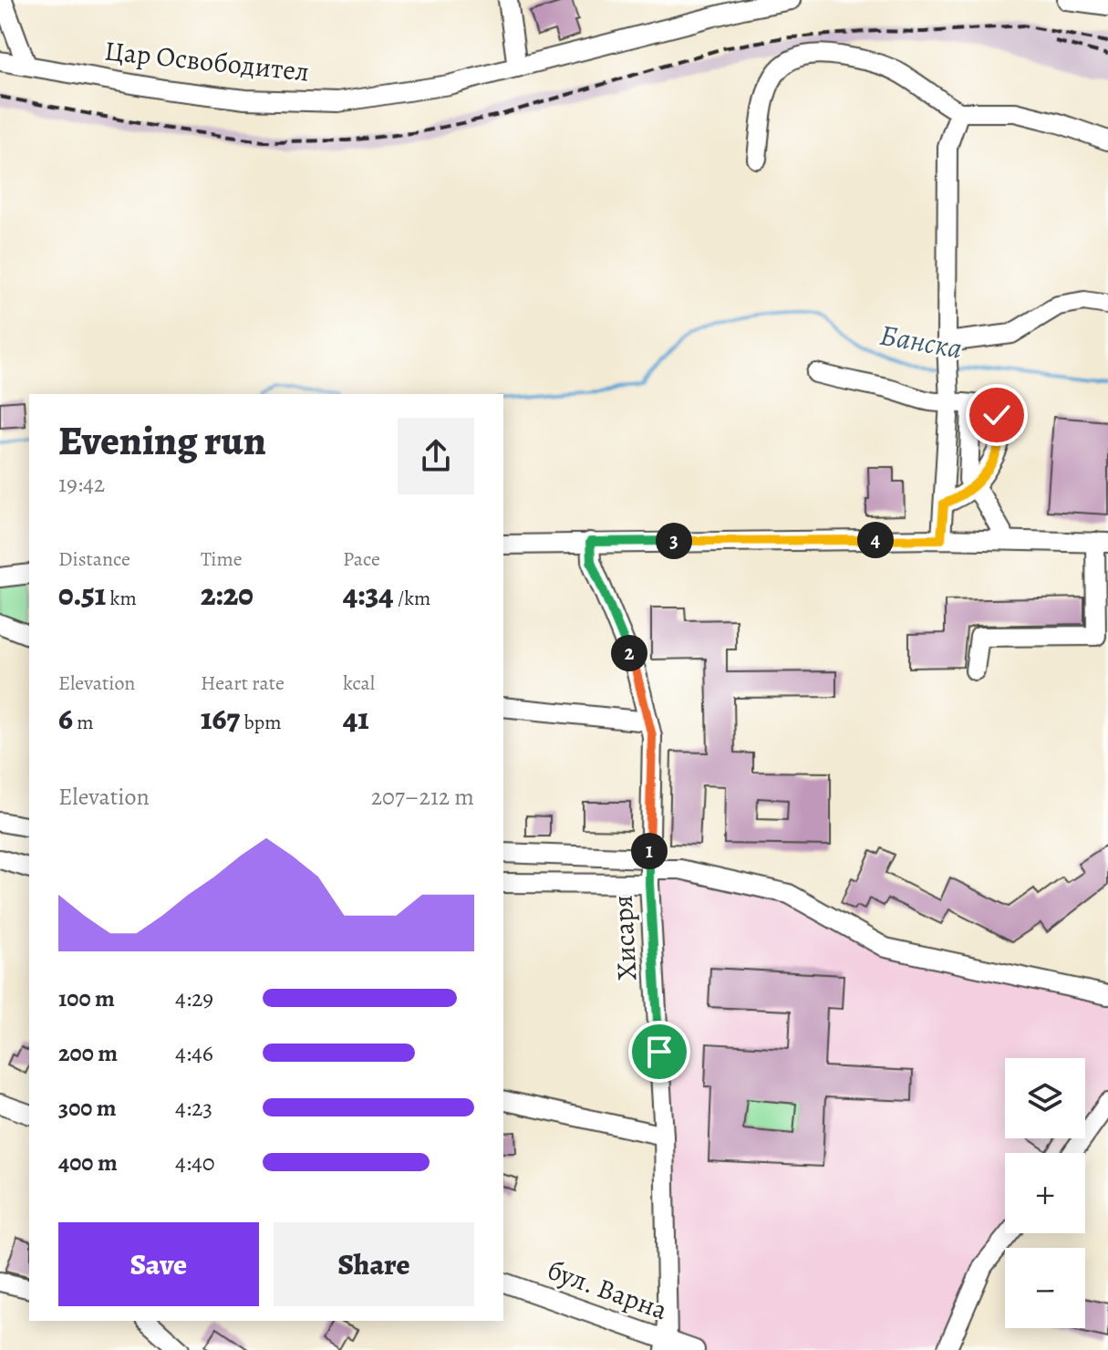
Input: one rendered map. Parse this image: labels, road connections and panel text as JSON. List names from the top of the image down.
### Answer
{
  "streets": {
    "street": ["Цар Освободител", "Хисаря", "бул. Варна"]
  },
  "crossings": [
    ["Хисаря", "бул. Варна"]
  ],
  "water": ["Банска"],
  "page": {
    "heading": ["Evening run", "19:42"],
    "stats": [
      ["Distance", "0.51 km"],
      ["Time", "2:20"],
      ["Pace", "4:34 /km"],
      ["Elevation", "6 m"],
      ["Heart rate", "167 bpm"],
      ["kcal", "41"]
    ],
    "pins": [
      "4",
      "3",
      "2",
      "1"
    ],
    "chart": ["Elevation", "207–212 m"],
    "list": [
      {
        "name": "100 m",
        "note": "4:29"
      },
      {
        "name": "200 m",
        "note": "4:46"
      },
      {
        "name": "300 m",
        "note": "4:23"
      },
      {
        "name": "400 m",
        "note": "4:40"
      }
    ],
    "map_buttons": ["+", "−"],
    "buttons": ["Save", "Share"]
  }
}
